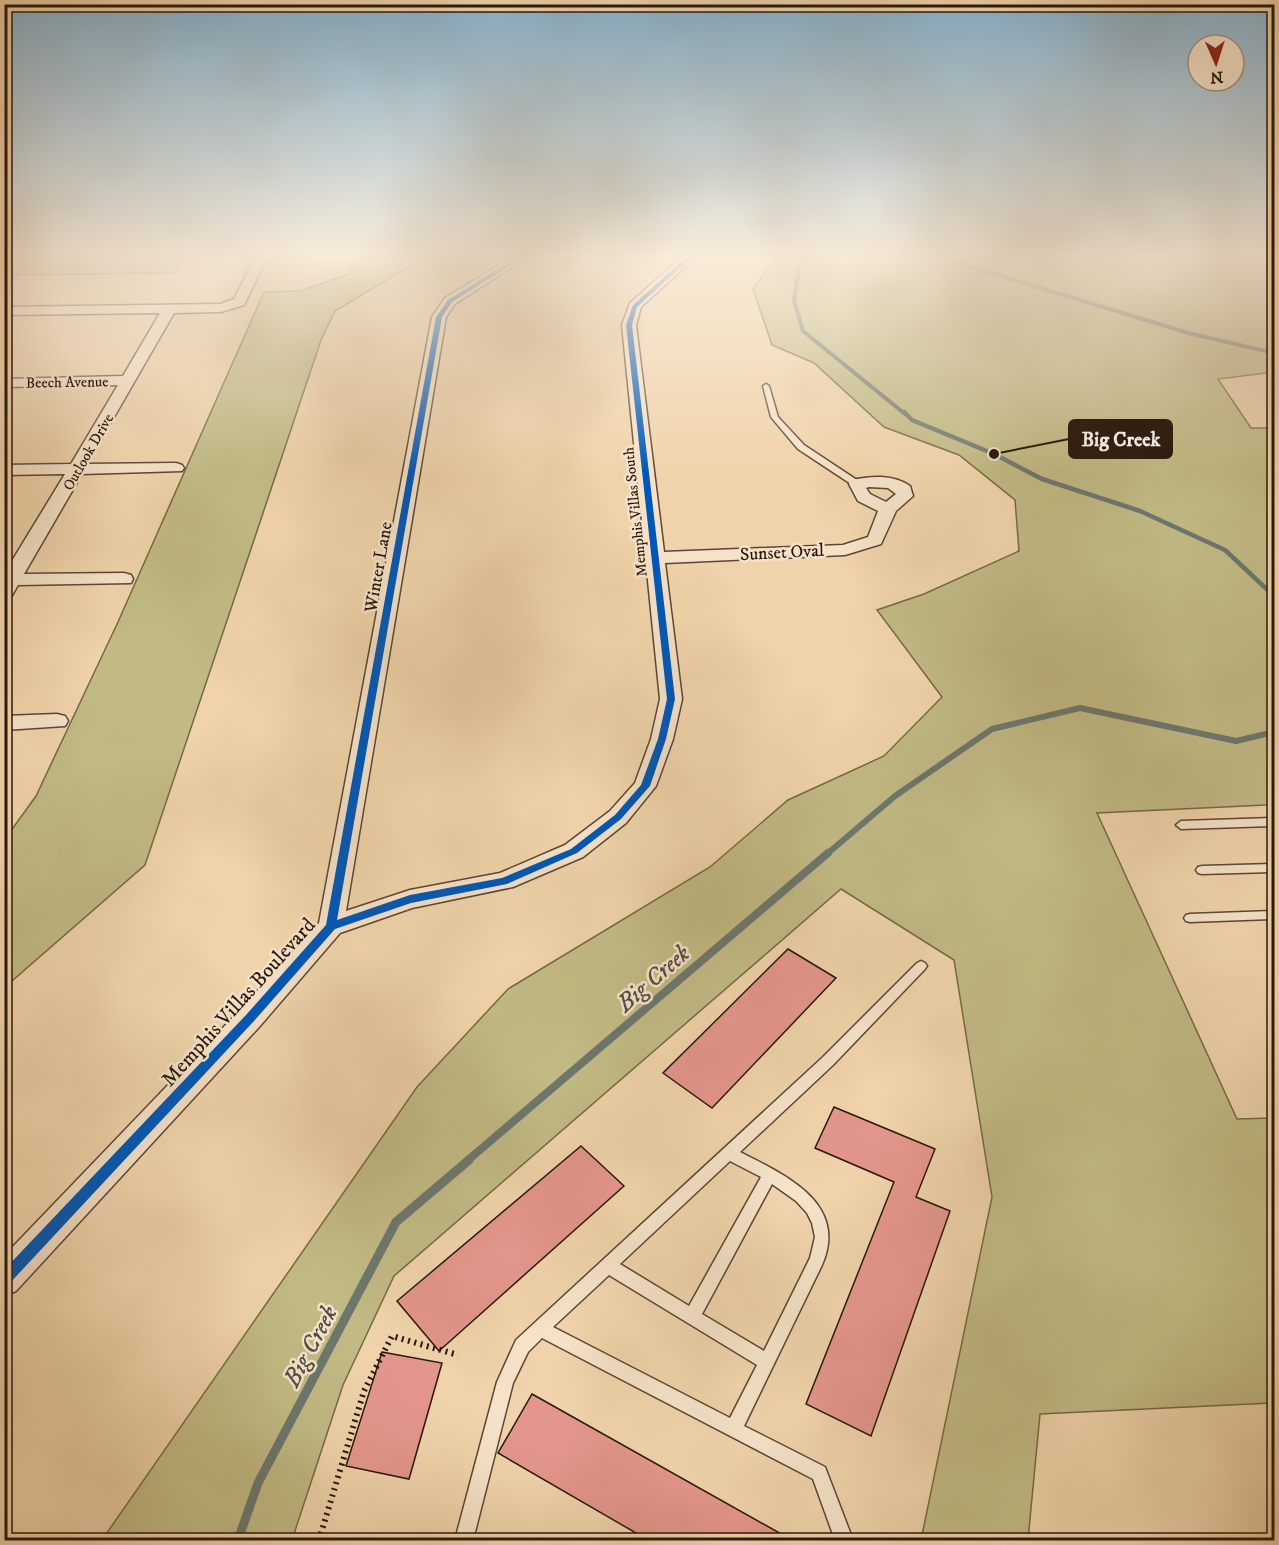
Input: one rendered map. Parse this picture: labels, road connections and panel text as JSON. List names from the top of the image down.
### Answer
{
  "streets": {
    "street": [
      "Beech Avenue",
      "Outlook Drive",
      "Memphis Villas South",
      "Sunset Oval",
      "Winter Lane",
      "Memphis Villas Boulevard"
    ]
  },
  "crossings": [
    ["Beech Avenue", "Outlook Drive"],
    ["Memphis Villas South", "Sunset Oval"],
    ["Memphis Villas South", "Memphis Villas Boulevard"],
    ["Winter Lane", "Memphis Villas Boulevard"]
  ],
  "water": ["Big Creek"],
  "places": ["Big Creek"],
  "north": "bottom"
}
